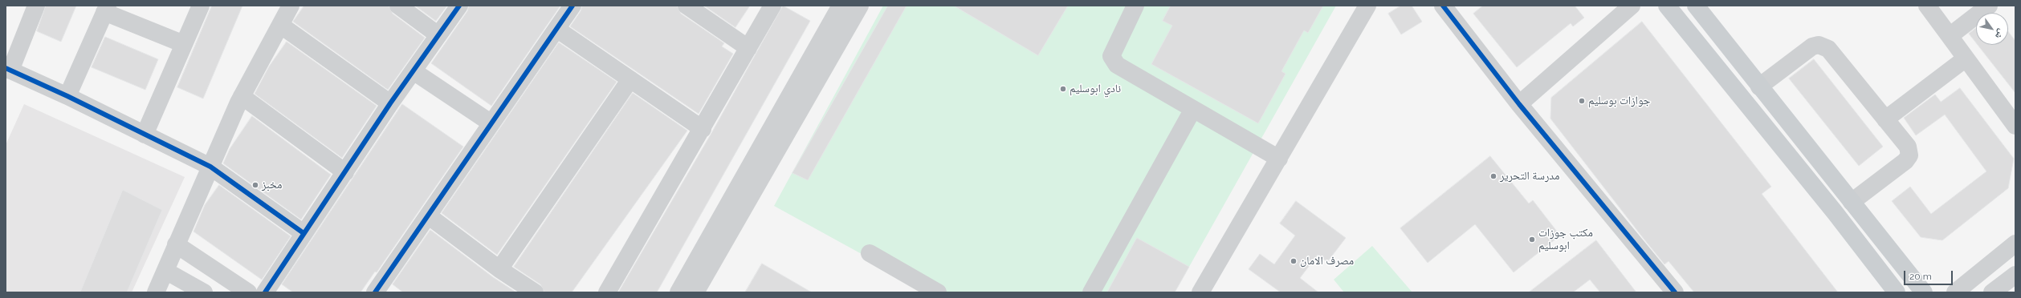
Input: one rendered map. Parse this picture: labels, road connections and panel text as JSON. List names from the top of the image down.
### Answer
{
  "places": [
    "نادي ابوسليم",
    "جوازات بوسليم",
    "مدرسة التحرير",
    "مخبز",
    "مكتب جوزات ابوسليم",
    "مصرف الامان"
  ],
  "scale_bar": "20 m",
  "north": "bottom right"
}
